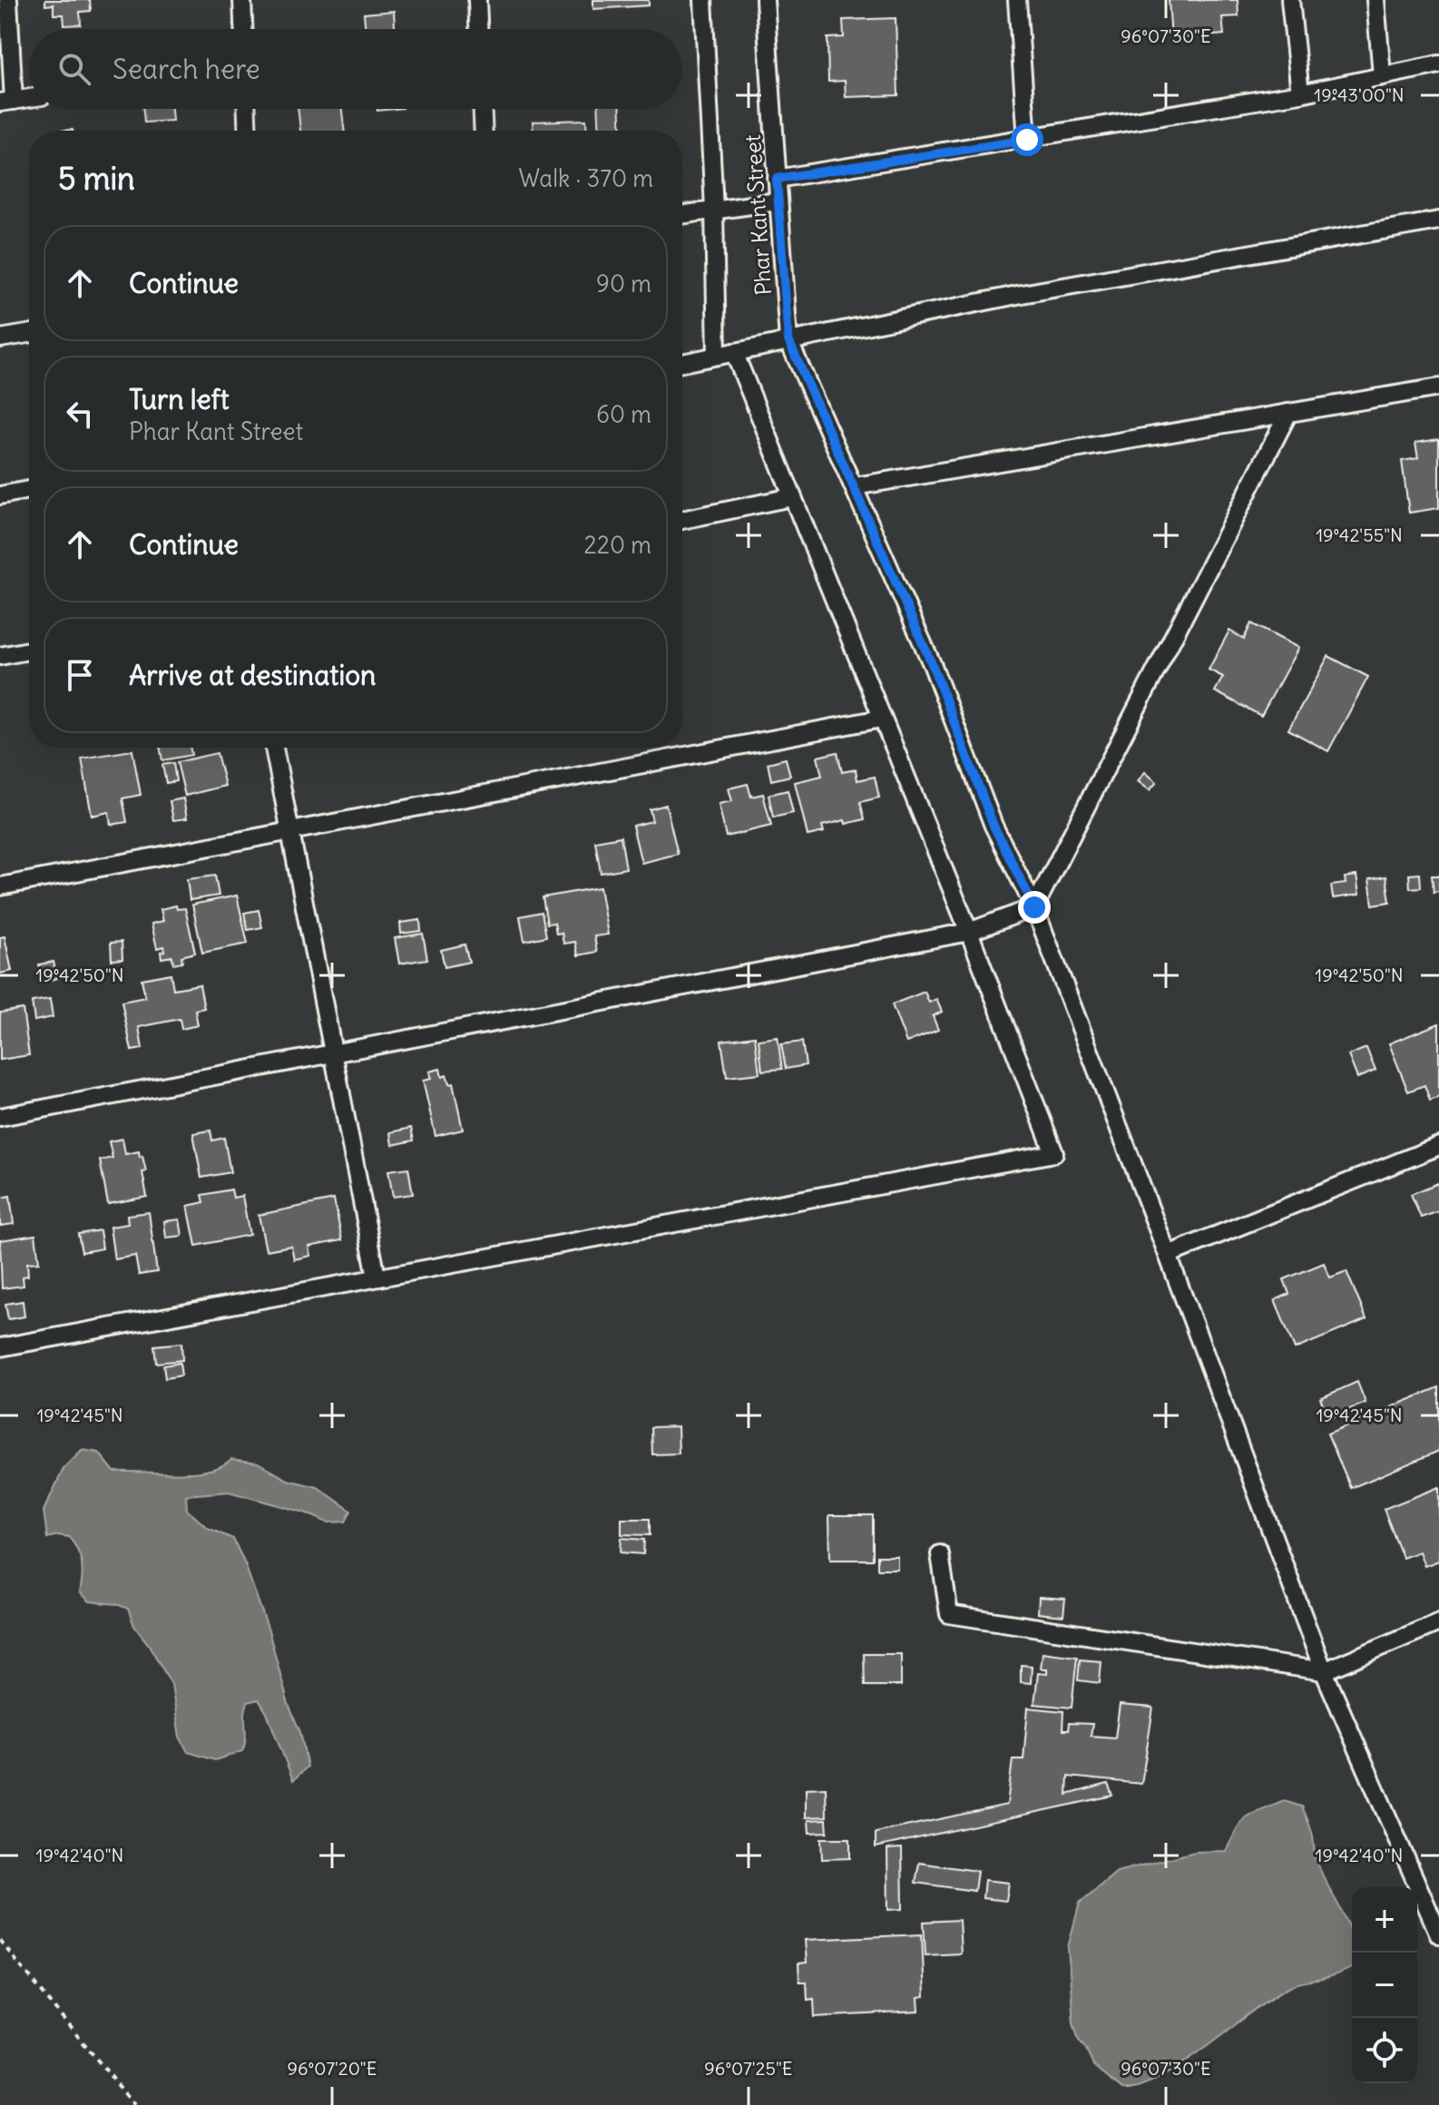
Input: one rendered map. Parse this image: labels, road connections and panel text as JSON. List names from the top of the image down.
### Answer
{
  "streets": {
    "street": ["Phar Kant Street"]
  },
  "page": {
    "search": "Search here",
    "heading": ["5 min", "Walk · 370 m"],
    "list": [
      ["Continue", "90 m"],
      ["Turn left", "Phar Kant Street", "60 m"],
      ["Continue", "220 m"],
      "Arrive at destination"
    ],
    "map_buttons": ["+", "−"]
  },
  "coordinates": [
    "96°07'30\"E",
    "19°43'00\"N",
    "19°42'55\"N",
    "19°42'50\"N",
    "19°42'45\"N",
    "19°42'40\"N",
    "96°07'20\"E",
    "96°07'25\"E"
  ]
}
